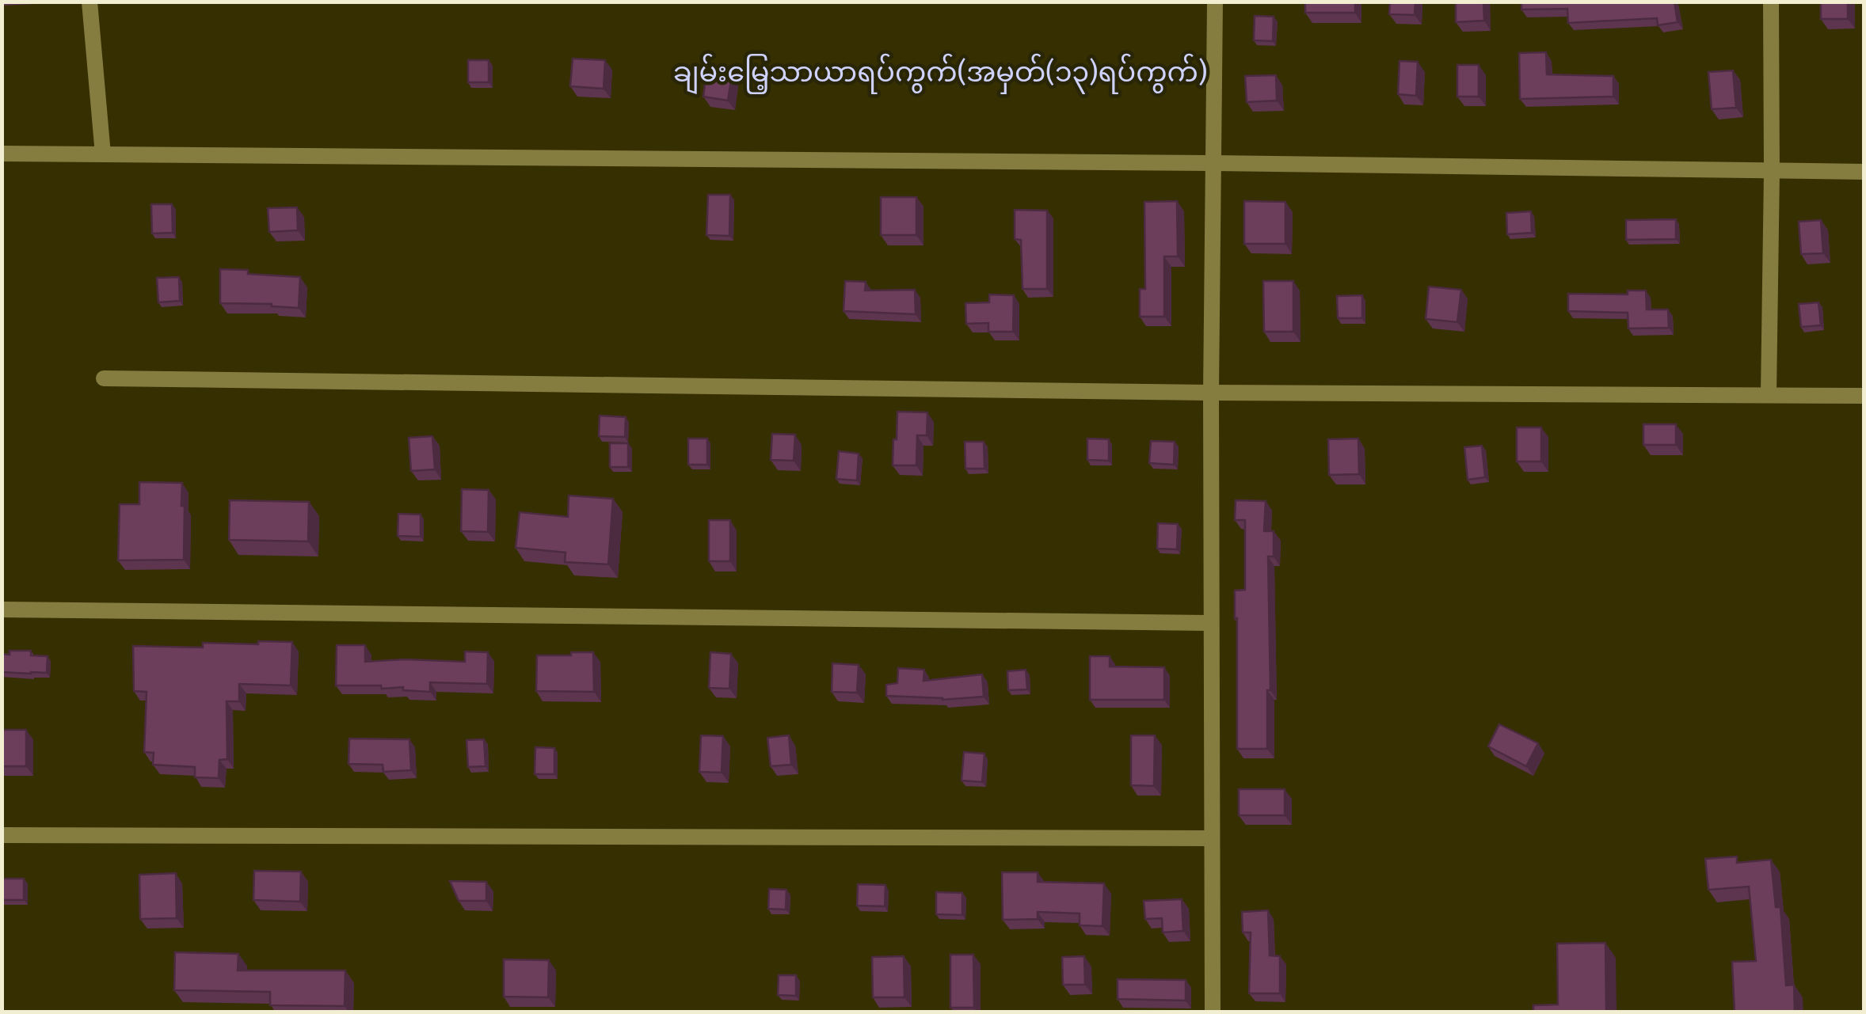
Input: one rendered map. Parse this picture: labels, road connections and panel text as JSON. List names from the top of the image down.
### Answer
{
  "districts": ["ချမ်းမြေ့သာယာရပ်ကွက်(အမှတ်(၁၃)ရပ်ကွက်)"]
}
